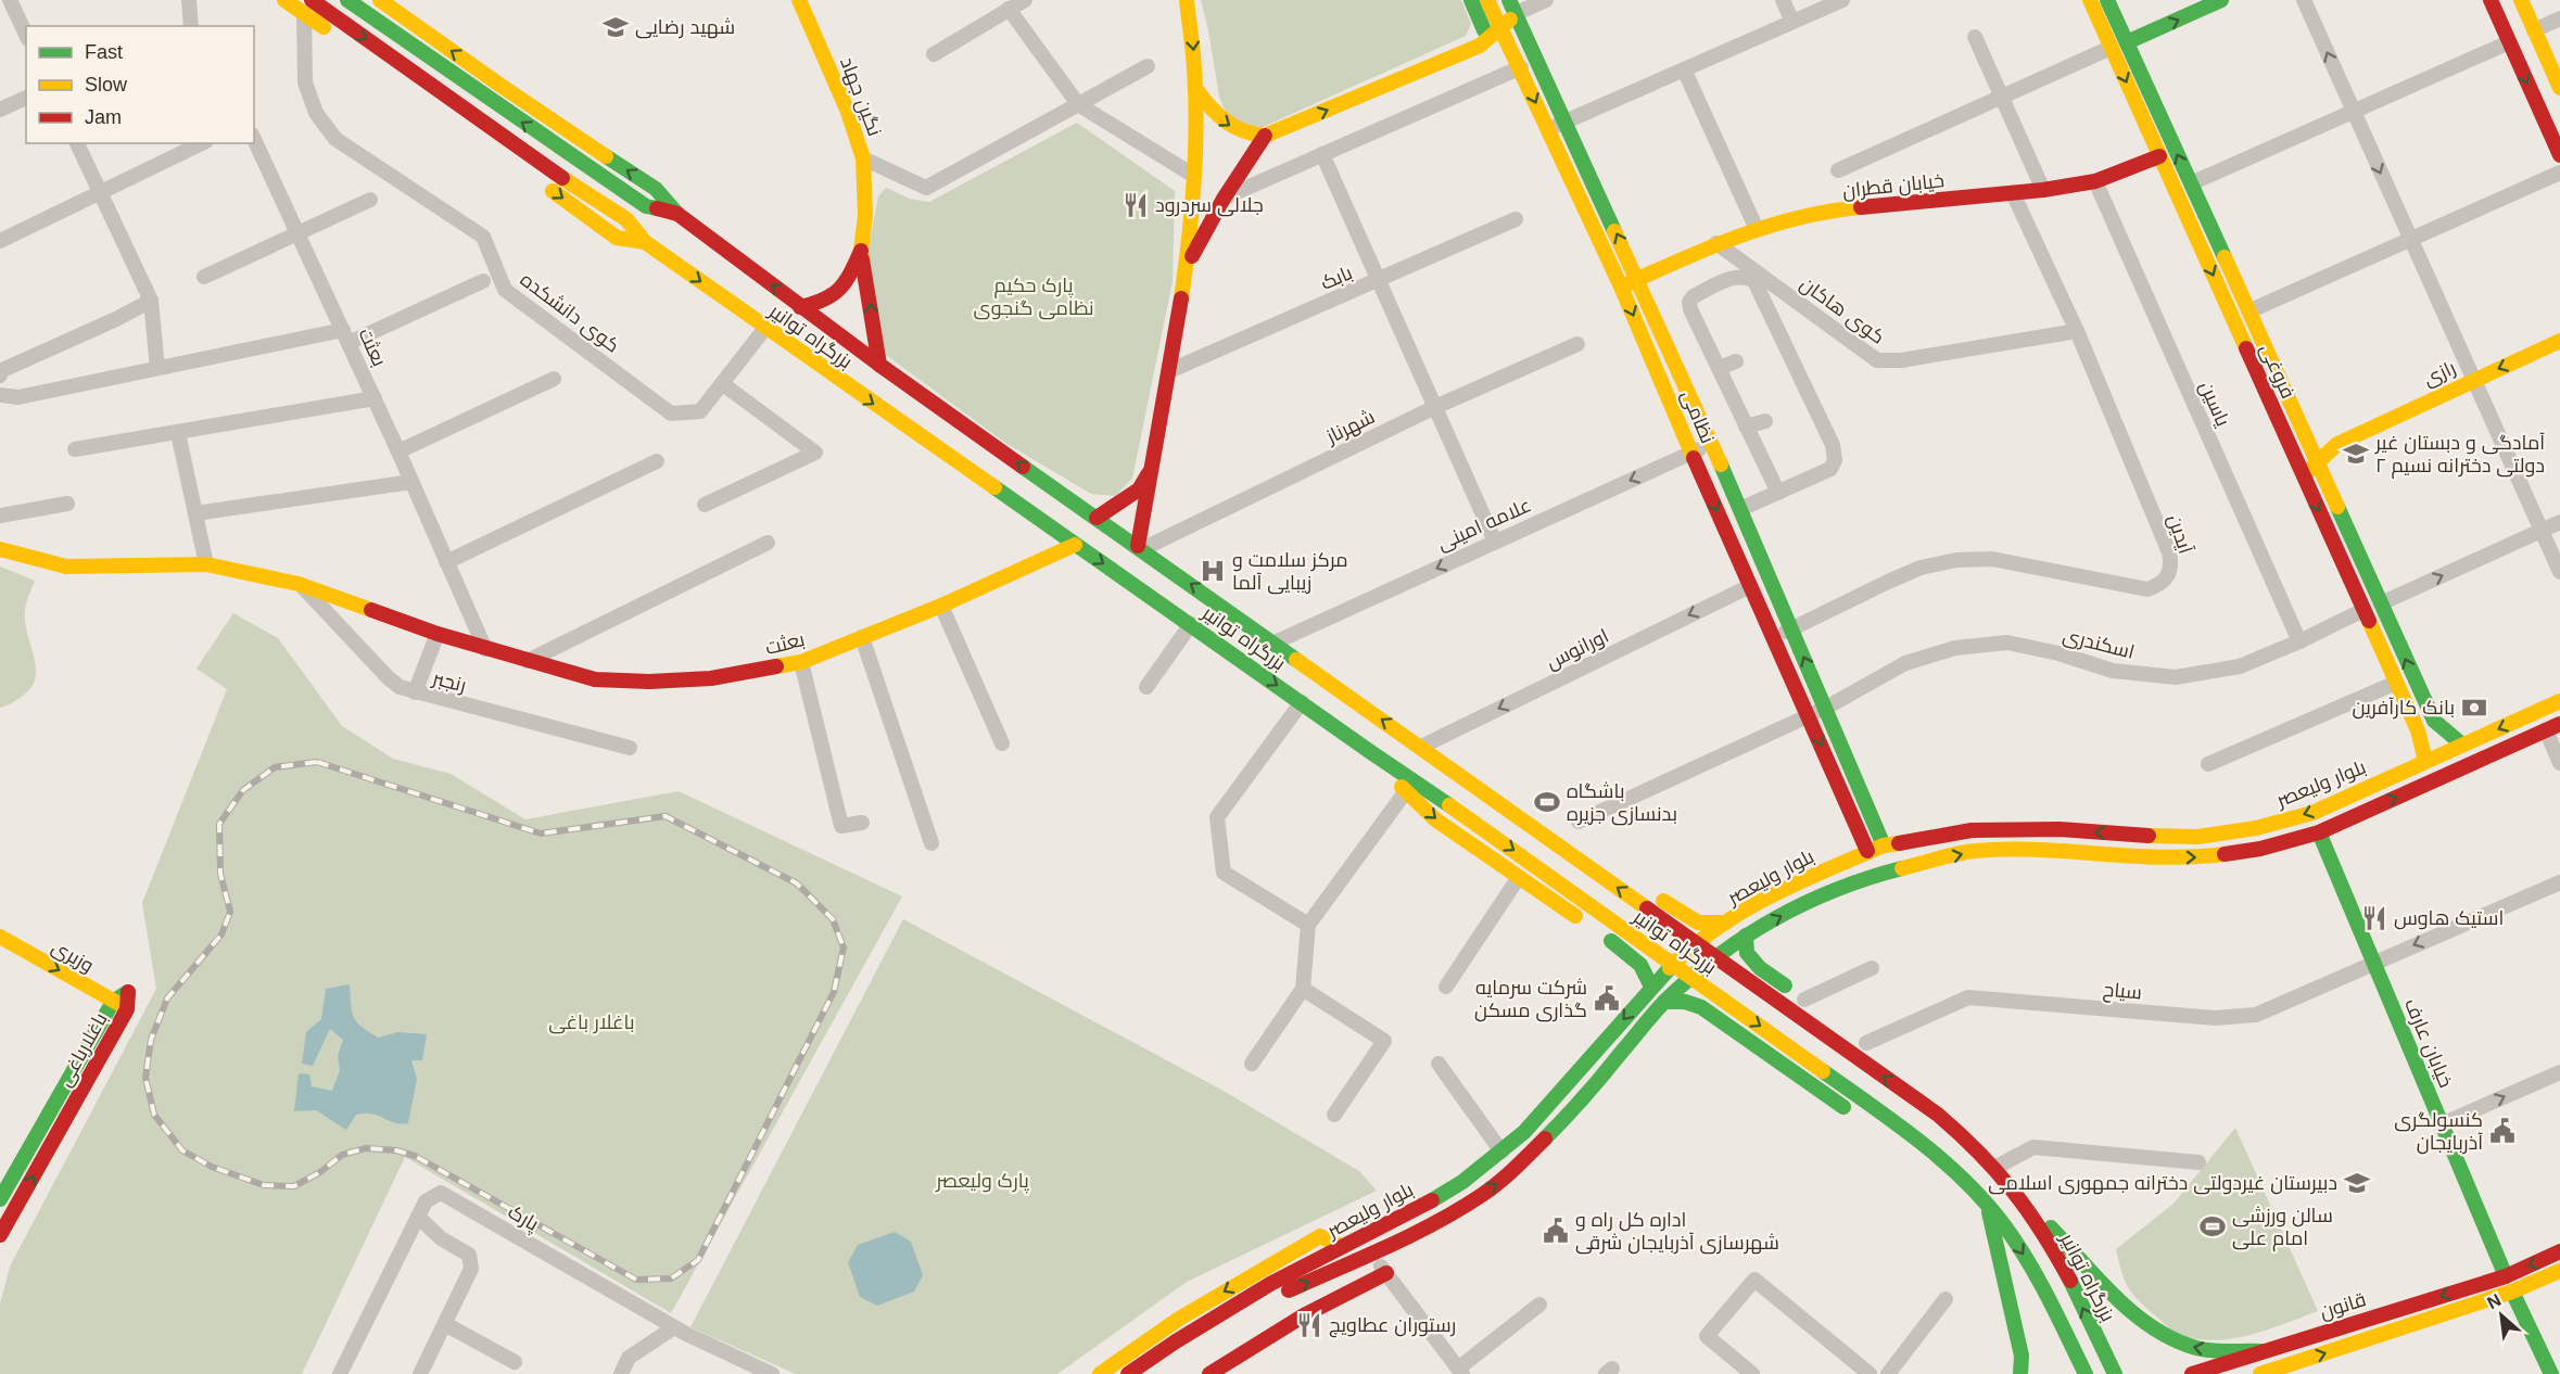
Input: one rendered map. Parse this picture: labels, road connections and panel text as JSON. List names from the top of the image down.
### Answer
{
  "streets": {
    "main road": [
      "نگین جهاد",
      "خیابان قطران",
      "بزرگراه توانیر",
      "بعثت",
      "فروغى",
      "رازی",
      "نظامی",
      "بلوار ولیعصر",
      "وزیری",
      "خیابان عارف",
      "باغلارباغی",
      "قانون"
    ],
    "street": [
      "بابک",
      "کوی هاکان",
      "کوی دانشکده",
      "یاسین",
      "شهرناز",
      "علامه امینی",
      "آیدین",
      "اسکندری",
      "اورانوس",
      "رنجبر",
      "سیاح",
      "پارک"
    ]
  },
  "crossings": [
    ["خیابان قطران", "کوی هاکان"],
    ["خیابان قطران", "فروغى"],
    ["خیابان قطران", "یاسین"],
    ["خیابان قطران", "نظامی"],
    ["خیابان قطران", "آیدین"],
    ["کوی هاکان", "آیدین"],
    ["کوی دانشکده", "بزرگراه توانیر"],
    ["بزرگراه توانیر", "بعثت"],
    ["بزرگراه توانیر", "شهرناز"],
    ["بزرگراه توانیر", "علامه امینی"],
    ["بزرگراه توانیر", "اورانوس"],
    ["بعثت", "رنجبر"],
    ["فروغى", "رازی"],
    ["فروغى", "اسکندری"],
    ["فروغى", "بلوار ولیعصر"],
    ["یاسین", "اسکندری"],
    ["نظامی", "علامه امینی"],
    ["نظامی", "آیدین"],
    ["نظامی", "اسکندری"],
    ["نظامی", "اورانوس"],
    ["نظامی", "بلوار ولیعصر"],
    ["بلوار ولیعصر", "خیابان عارف"],
    ["وزیری", "باغلارباغی"],
    ["سیاح", "خیابان عارف"],
    ["خیابان عارف", "قانون"]
  ],
  "one_way": ["علامه امینی", "اورانوس", "وزیری"],
  "parks": ["پارک حکیم نظامی گنجوی", "باغلار باغی", "پارک ولیعصر"],
  "places": {
    "school or university": ["شهید رضایی", "آمادگی و دبستان غیر دولتی دخترانه نسیم ۲", "دبیرستان غیردولتی دخترانه جمهوری اسلامی"],
    "restaurant": ["جلالی سردرود", "استیک هاوس", "رستوران عطاویچ"],
    "hospital": ["مرکز سلامت و زیبایی آلما"],
    "bank": ["بانک کارآفرین"],
    "sports": ["باشگاه بدنسازی جزیره", "سالن ورزشی امام علی"],
    "public building": ["شرکت سرمایه گذاری مسکن", "کنسولگری آذربایجان", "اداره کل راه و شهرسازی آذربایجان شرقی"]
  },
  "legend": ["Fast", "Slow", "Jam"],
  "north": "top left"
}
